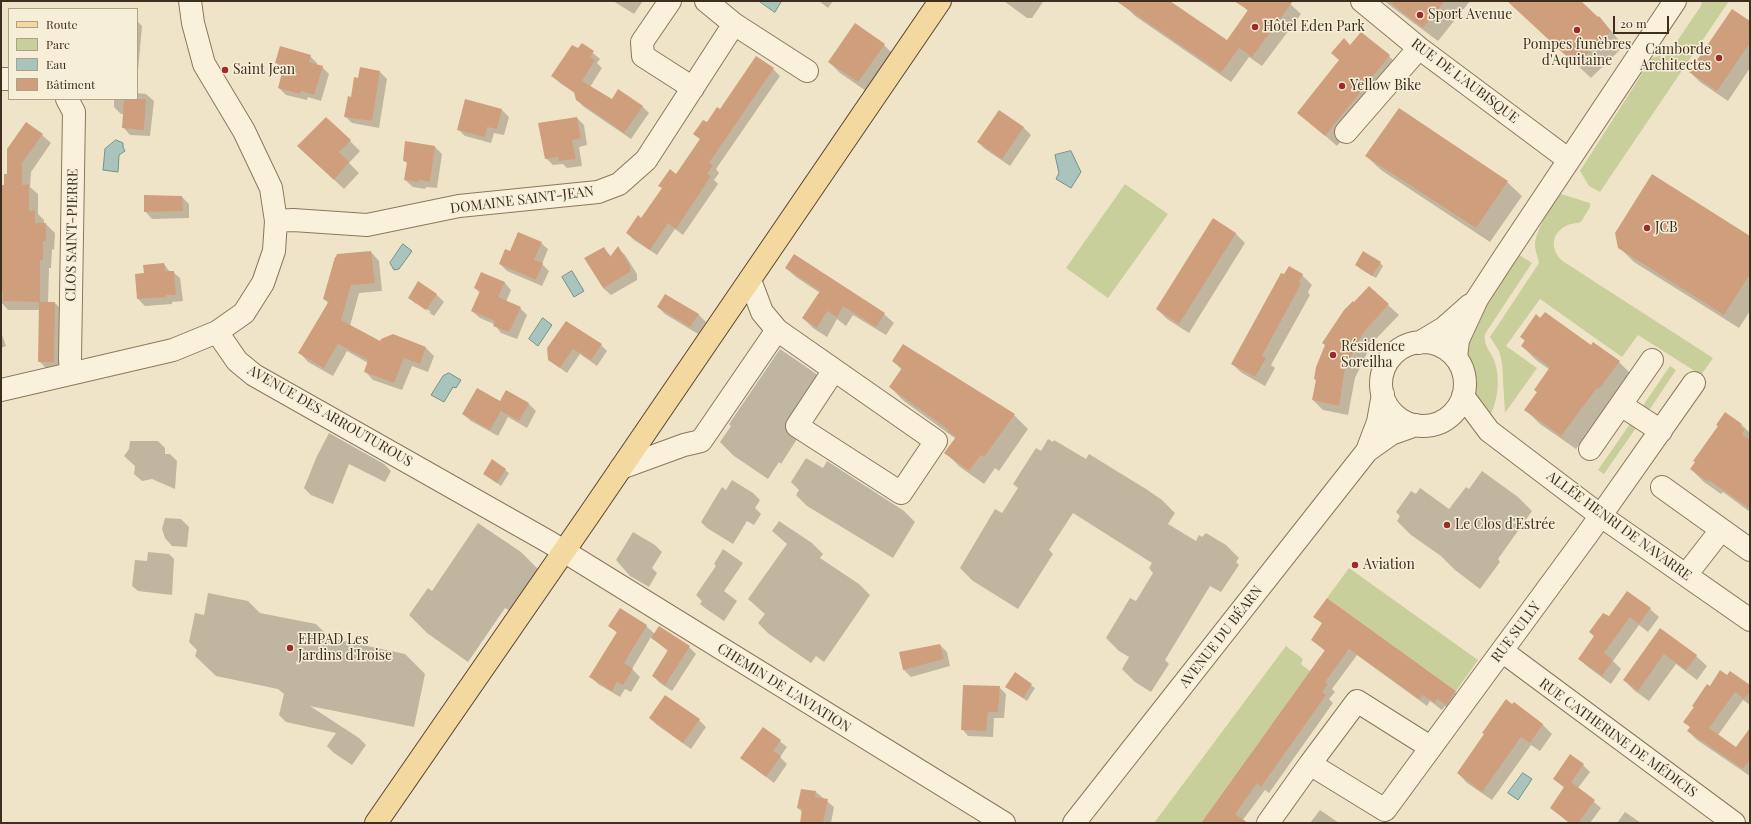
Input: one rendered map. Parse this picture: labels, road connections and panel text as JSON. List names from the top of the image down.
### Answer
{
  "streets": {
    "street": [
      "RUE DE L'AUBISQUE",
      "DOMAINE SAINT-JEAN",
      "CLOS SAINT-PIERRE",
      "AVENUE DES ARROUTUROUS",
      "ALLÉE HENRI DE NAVARRE",
      "RUE SULLY",
      "AVENUE DU BÉARN",
      "CHEMIN DE L'AVIATION",
      "RUE CATHERINE DE MÉDICIS"
    ]
  },
  "crossings": [
    ["AVENUE DES ARROUTUROUS", "CHEMIN DE L'AVIATION"],
    ["ALLÉE HENRI DE NAVARRE", "RUE SULLY"],
    ["ALLÉE HENRI DE NAVARRE", "AVENUE DU BÉARN"],
    ["RUE SULLY", "RUE CATHERINE DE MÉDICIS"]
  ],
  "places": [
    "Sport Avenue",
    "Hôtel Eden Park",
    "Pompes funèbres d'Aquitaine",
    "Camborde Architectes",
    "Saint Jean",
    "Yellow Bike",
    "JCB",
    "Résidence Soreilha",
    "Le Clos d'Estrée",
    "Aviation",
    "EHPAD Les Jardins d'Iroise"
  ],
  "legend": [
    "Route",
    "Parc",
    "Eau",
    "Bâtiment"
  ],
  "scale_bar": "20 m"
}
